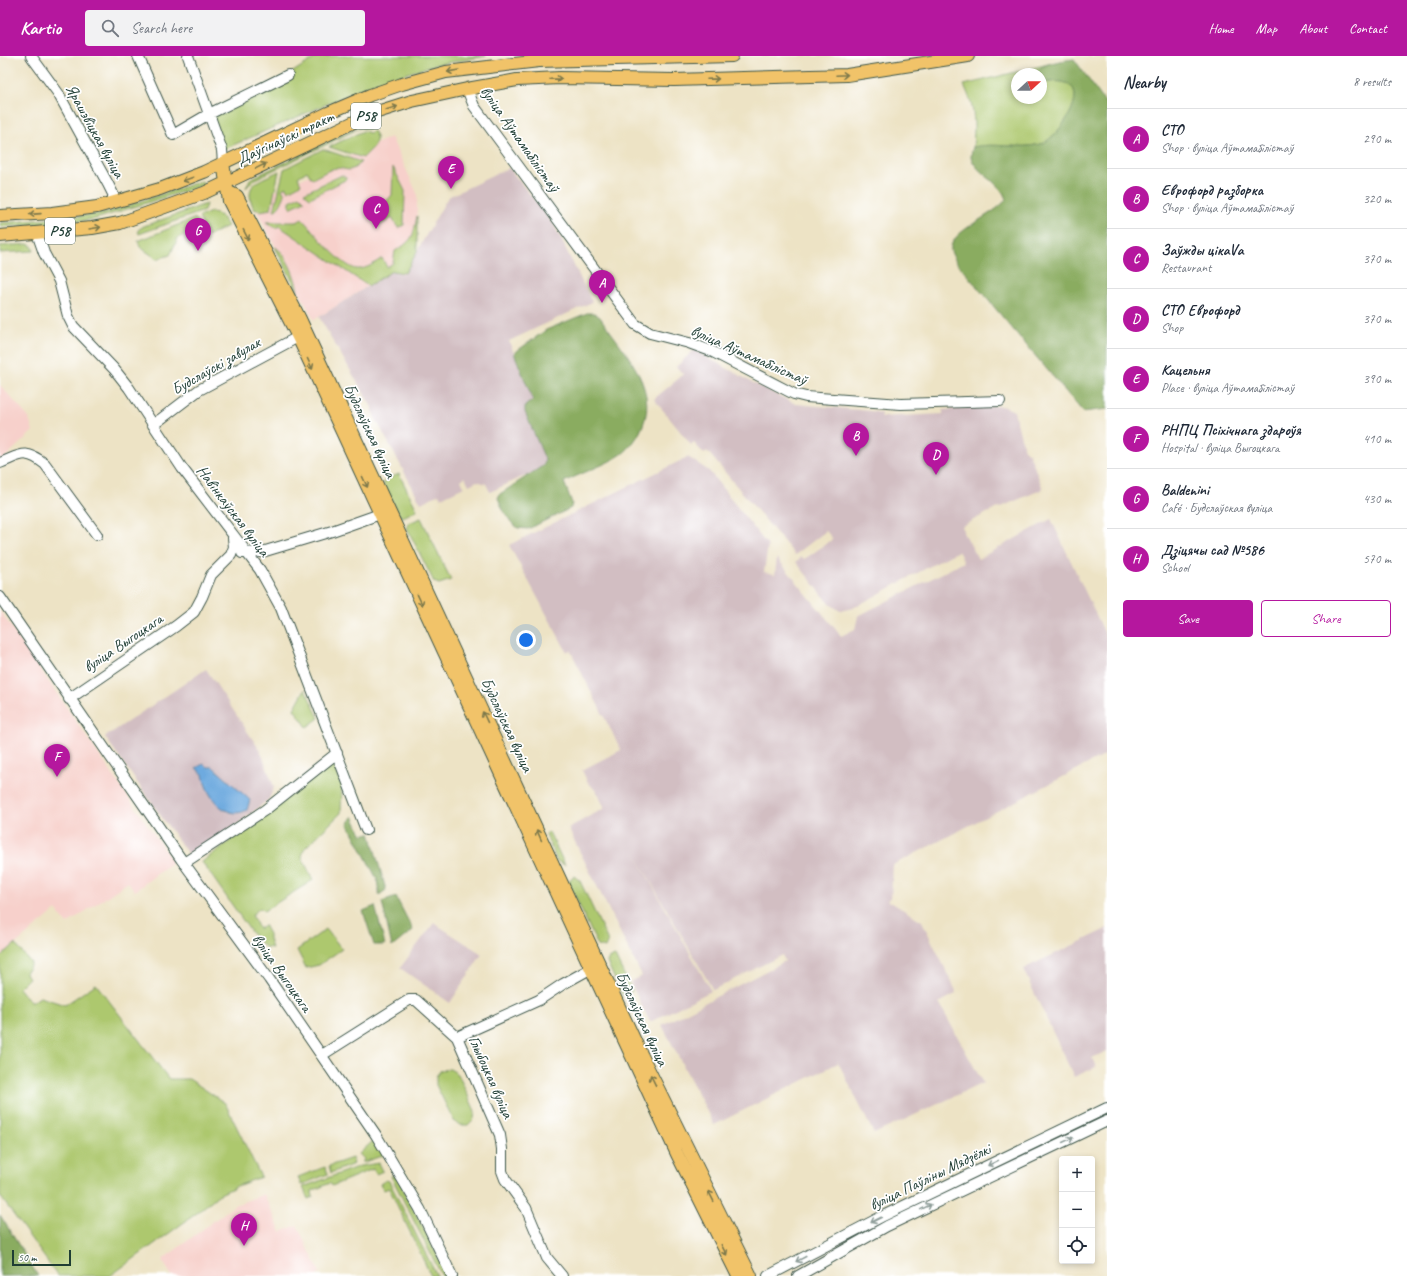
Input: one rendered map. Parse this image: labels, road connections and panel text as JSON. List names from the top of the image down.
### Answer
{
  "streets": {
    "main road": ["Р58", "Даўгінаўскі тракт", "Будслаўская вуліца"],
    "street": [
      "Ярашэвіцкая вуліца",
      "вуліца Аўтамабілістаў",
      "Будслаўскі завулак",
      "Навінкаўская вуліца",
      "вуліца Выгоцкага",
      "Глыбоцкая вуліца",
      "вуліца Паўліны Мядзёлкі"
    ]
  },
  "crossings": [
    ["Ярашэвіцкая вуліца", "Даўгінаўскі тракт"],
    ["Даўгінаўскі тракт", "вуліца Аўтамабілістаў"],
    ["Даўгінаўскі тракт", "Будслаўская вуліца"],
    ["Даўгінаўскі тракт", "Навінкаўская вуліца"],
    ["Будслаўскі завулак", "Будслаўская вуліца"],
    ["Будслаўскі завулак", "Навінкаўская вуліца"],
    ["вуліца Выгоцкага", "Глыбоцкая вуліца"]
  ],
  "scale_bar": "50 m",
  "north": "right",
  "page": {
    "header": "Kartio",
    "search": "Search here",
    "nav": [
      "Home",
      "Map",
      "About",
      "Contact"
    ],
    "heading": ["Nearby", "8 results"],
    "list": [
      {
        "mark": "A",
        "name": "СТО",
        "note": "Shop · вуліца Аўтамабілістаў",
        "value": "290 m"
      },
      {
        "mark": "B",
        "name": "Еврофорд разборка",
        "note": "Shop · вуліца Аўтамабілістаў",
        "value": "320 m"
      },
      {
        "mark": "C",
        "name": "Заўжды цікаVа",
        "note": "Restaurant",
        "value": "370 m"
      },
      {
        "mark": "D",
        "name": "СТО Еврофорд",
        "note": "Shop",
        "value": "370 m"
      },
      {
        "mark": "E",
        "name": "Кацельня",
        "note": "Place · вуліца Аўтамабілістаў",
        "value": "390 m"
      },
      {
        "mark": "F",
        "name": "РНПЦ Псіхічнага здароўя",
        "note": "Hospital · вуліца Выгоцкага",
        "value": "410 m"
      },
      {
        "mark": "G",
        "name": "Baldenini",
        "note": "Café · Будслаўская вуліца",
        "value": "430 m"
      },
      {
        "mark": "H",
        "name": "Дзіцячы сад №586",
        "note": "School",
        "value": "570 m"
      }
    ],
    "pins": [
      "E",
      "C",
      "G",
      "A",
      "B",
      "D",
      "F",
      "H"
    ],
    "buttons": ["Save", "Share"],
    "map_buttons": ["+", "−"],
    "scale": "50 m"
  }
}
